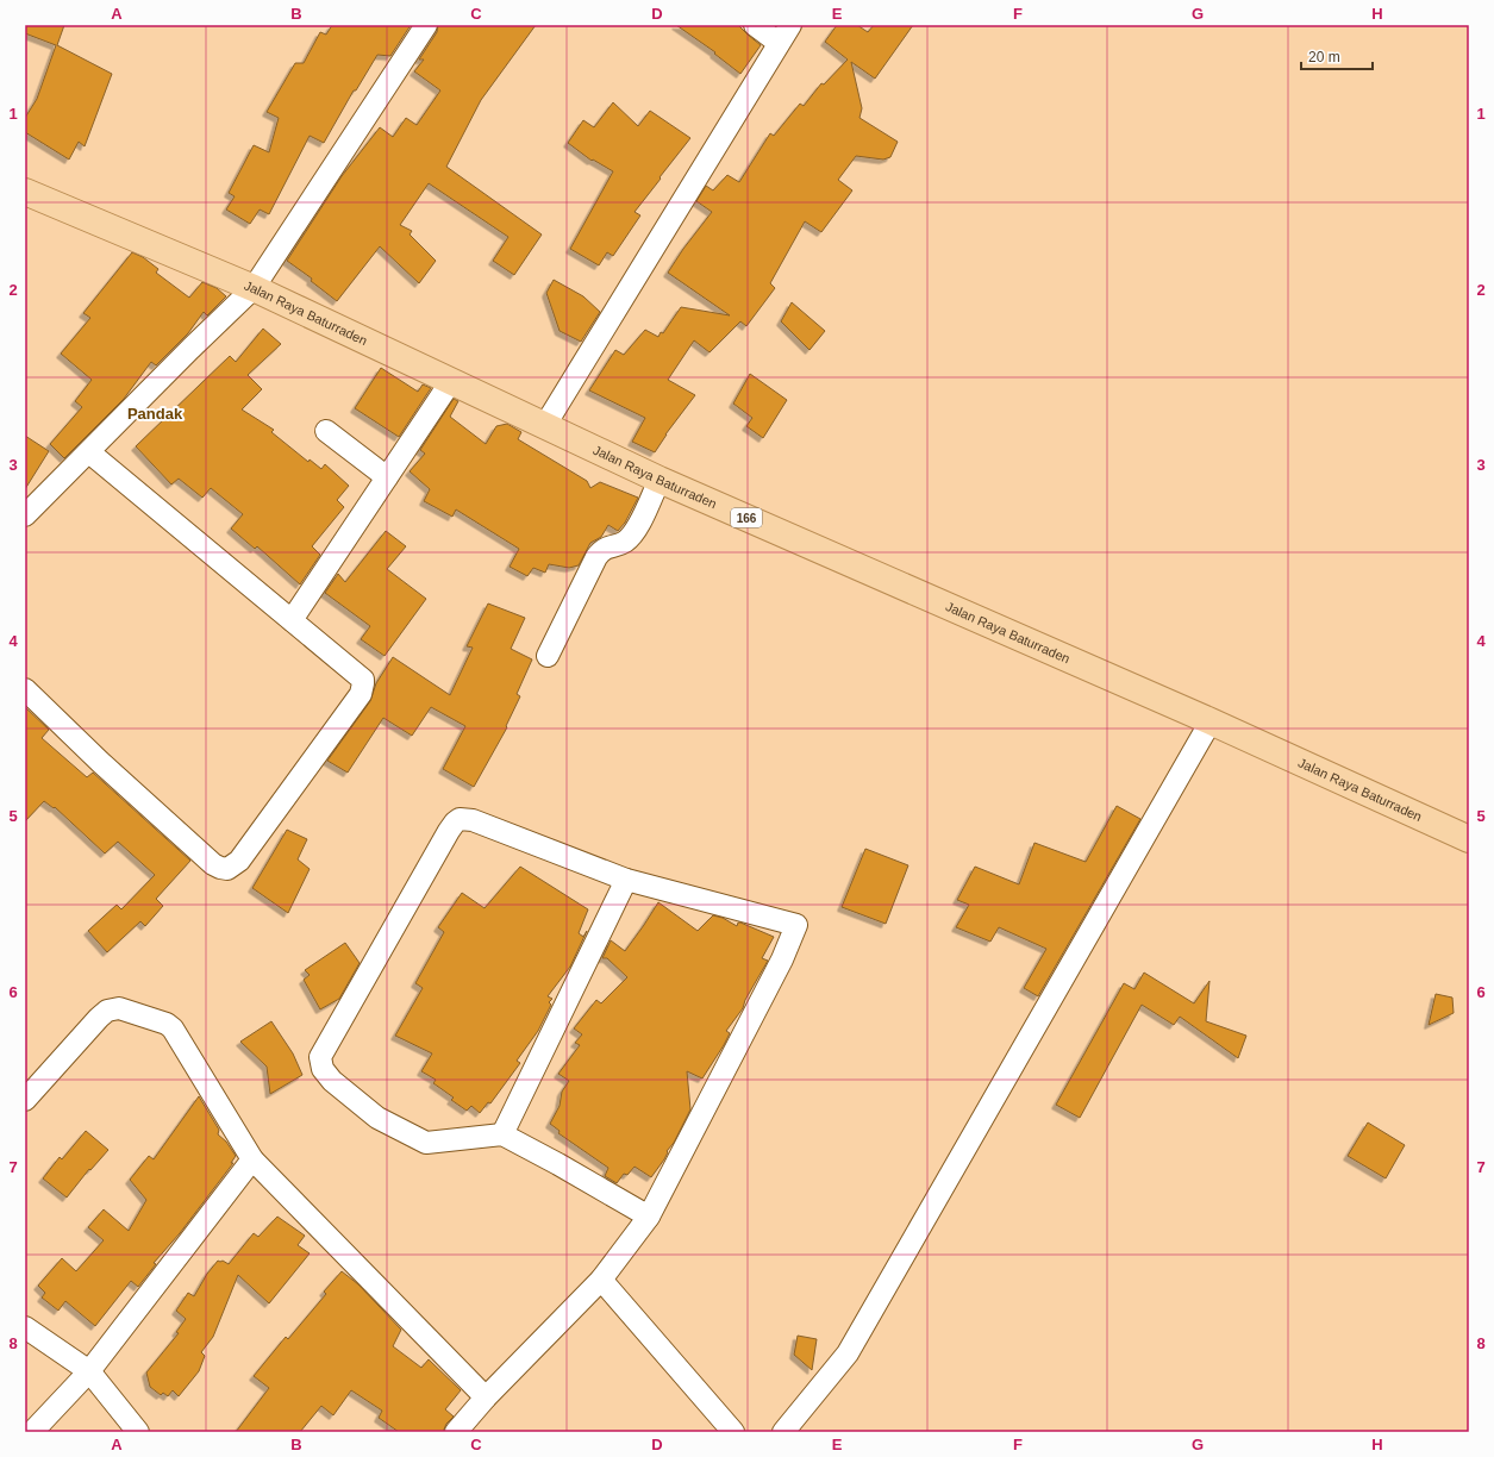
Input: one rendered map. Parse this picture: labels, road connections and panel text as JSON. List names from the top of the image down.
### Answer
{
  "streets": {
    "main road": ["Jalan Raya Baturraden", "166"]
  },
  "districts": ["Pandak"],
  "scale_bar": "20 m",
  "grid": {
    "columns": [
      "A",
      "B",
      "C",
      "D",
      "E",
      "F",
      "G",
      "H"
    ],
    "rows": [
      "1",
      "2",
      "3",
      "4",
      "5",
      "6",
      "7",
      "8"
    ]
  }
}
